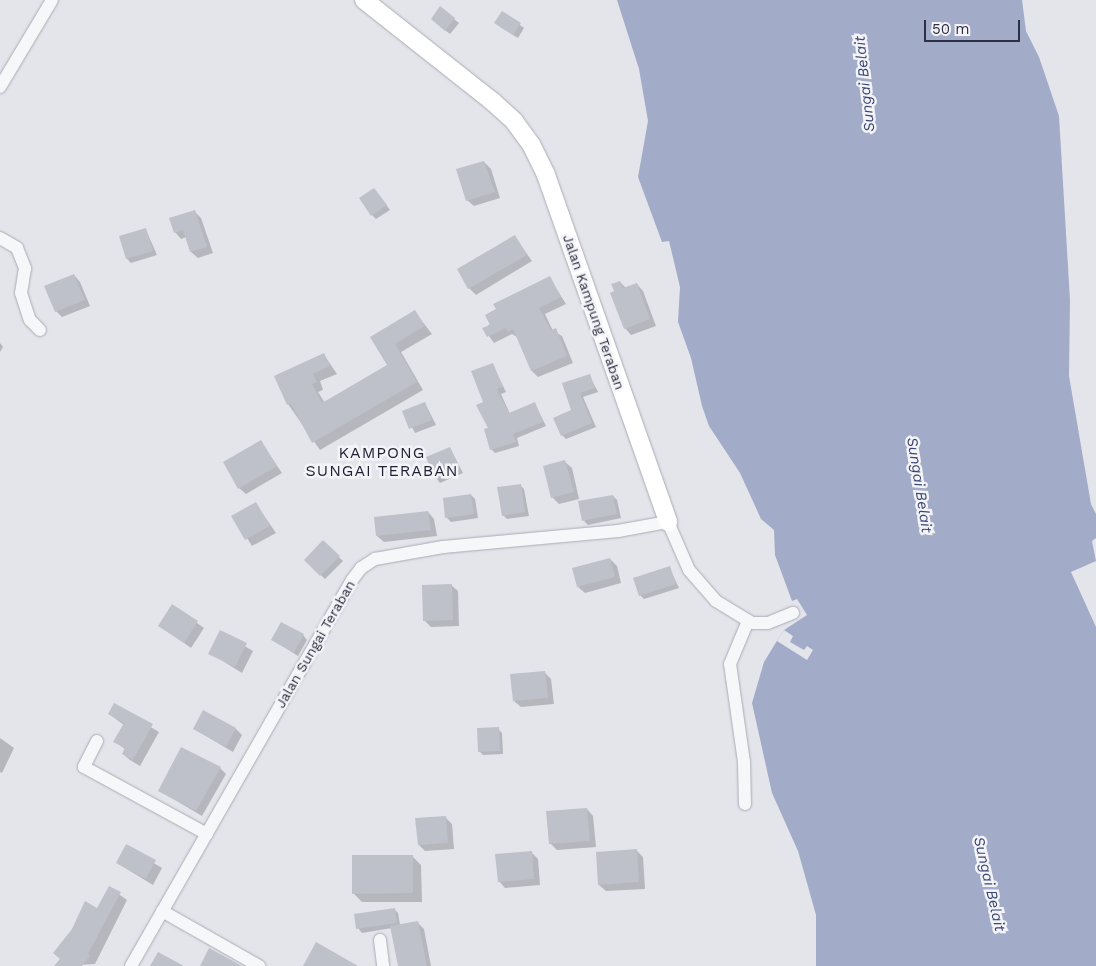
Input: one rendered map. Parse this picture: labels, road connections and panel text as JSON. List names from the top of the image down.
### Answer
{
  "streets": {
    "street": ["Jalan Kampung Teraban", "Jalan Sungai Teraban"]
  },
  "crossings": [
    ["Jalan Kampung Teraban", "Jalan Sungai Teraban"]
  ],
  "districts": ["KAMPONG SUNGAI TERABAN"],
  "water": ["Sungai Belait"],
  "scale_bar": "50 m"
}
